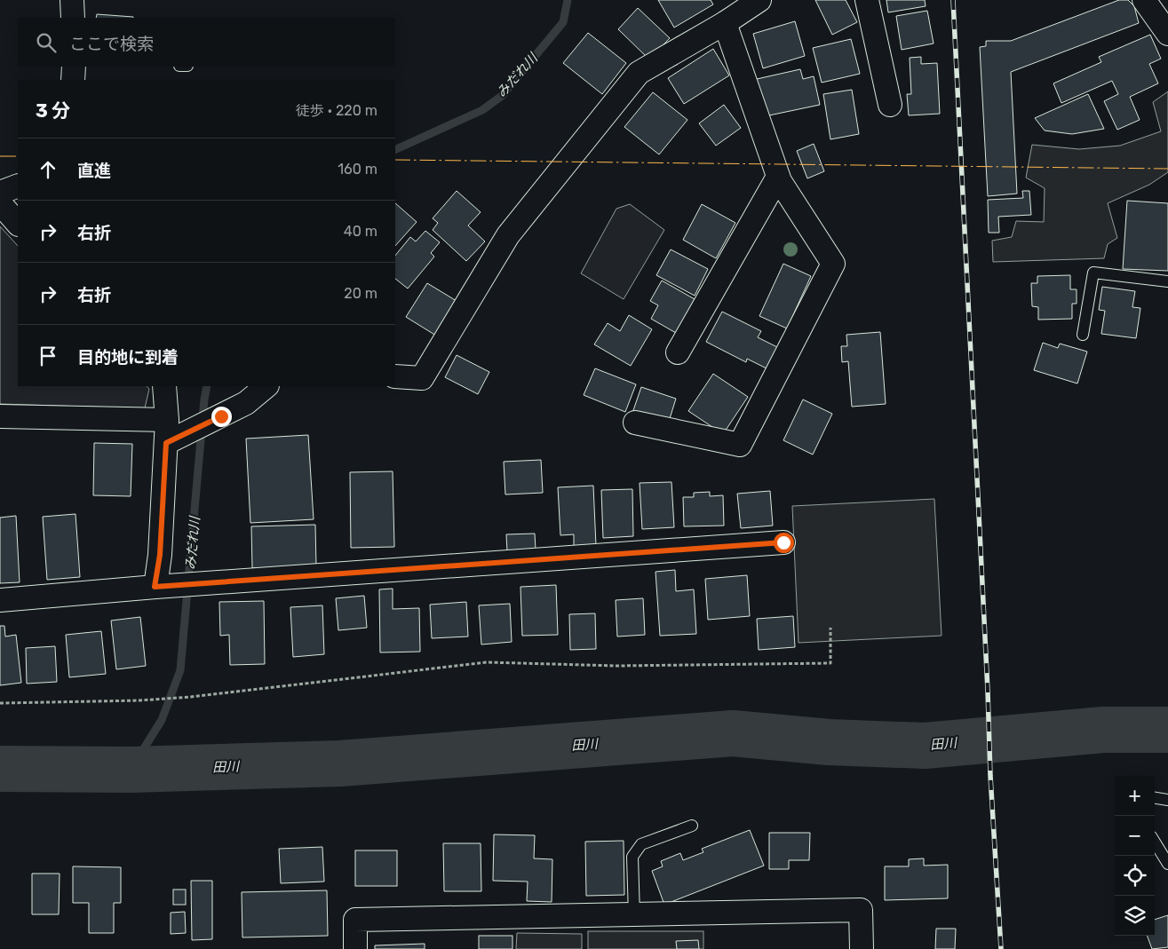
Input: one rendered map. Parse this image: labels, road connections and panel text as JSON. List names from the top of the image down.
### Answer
{
  "water": ["みだれ川", "田川"],
  "page": {
    "search": "ここで検索",
    "heading": ["3 分", "徒歩 · 220 m"],
    "list": [
      ["直進", "160 m"],
      ["右折", "40 m"],
      ["右折", "20 m"],
      "目的地に到着"
    ],
    "map_buttons": ["+", "−"]
  }
}
